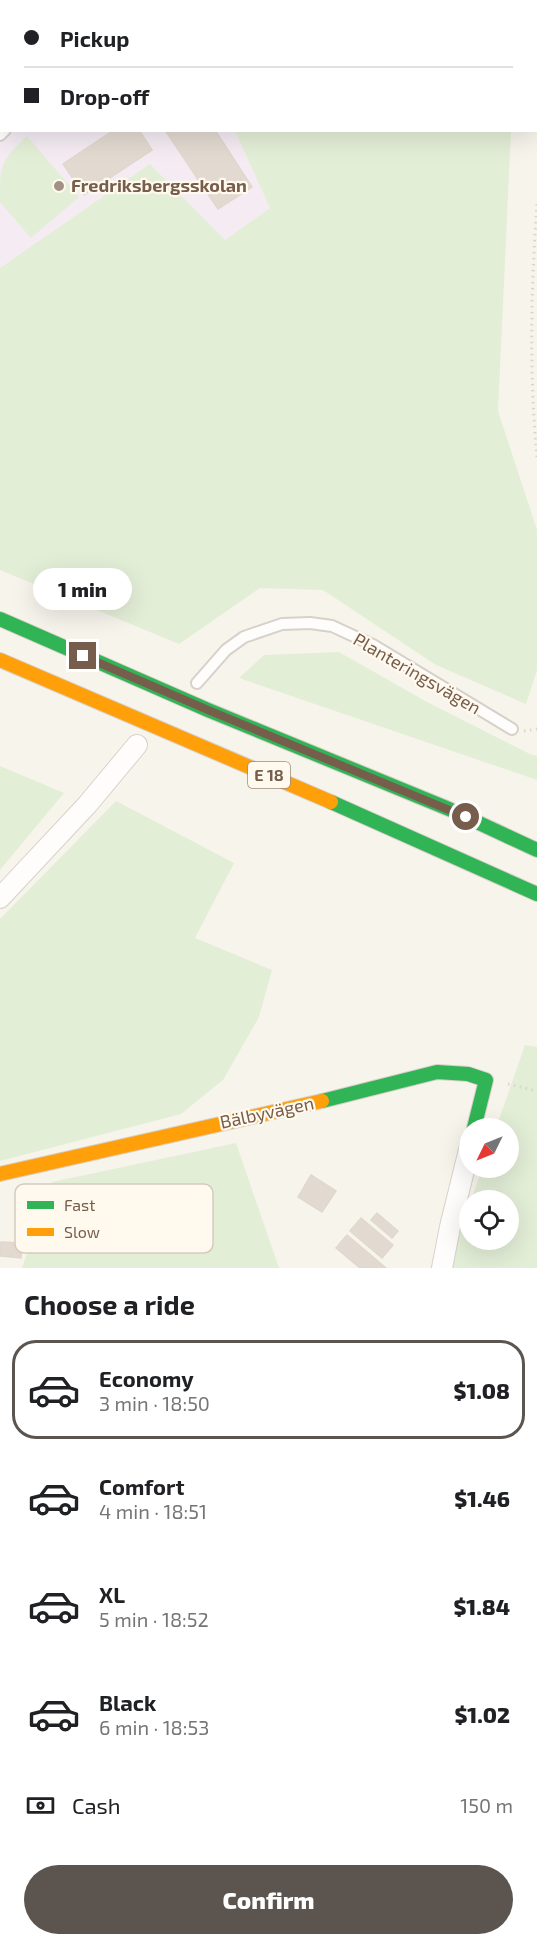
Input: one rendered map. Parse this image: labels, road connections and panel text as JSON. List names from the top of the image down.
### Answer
{
  "streets": {
    "main road": ["E 18", "Bälbyvägen"],
    "lane": ["Planteringsvägen"]
  },
  "places": ["Fredriksbergsskolan"],
  "legend": ["Fast", "Slow"],
  "north": "bottom left",
  "page": {
    "banner": ["Pickup", "Drop-off"],
    "bubble": "1 min",
    "heading": "Choose a ride",
    "list": [
      {
        "name": "Economy",
        "note": "3 min · 18:50",
        "value": "$1.08"
      },
      {
        "name": "Comfort",
        "note": "4 min · 18:51",
        "value": "$1.46"
      },
      {
        "name": "XL",
        "note": "5 min · 18:52",
        "value": "$1.84"
      },
      {
        "name": "Black",
        "note": "6 min · 18:53",
        "value": "$1.02"
      }
    ],
    "pay": ["Cash", "150 m"],
    "buttons": "Confirm"
  }
}
